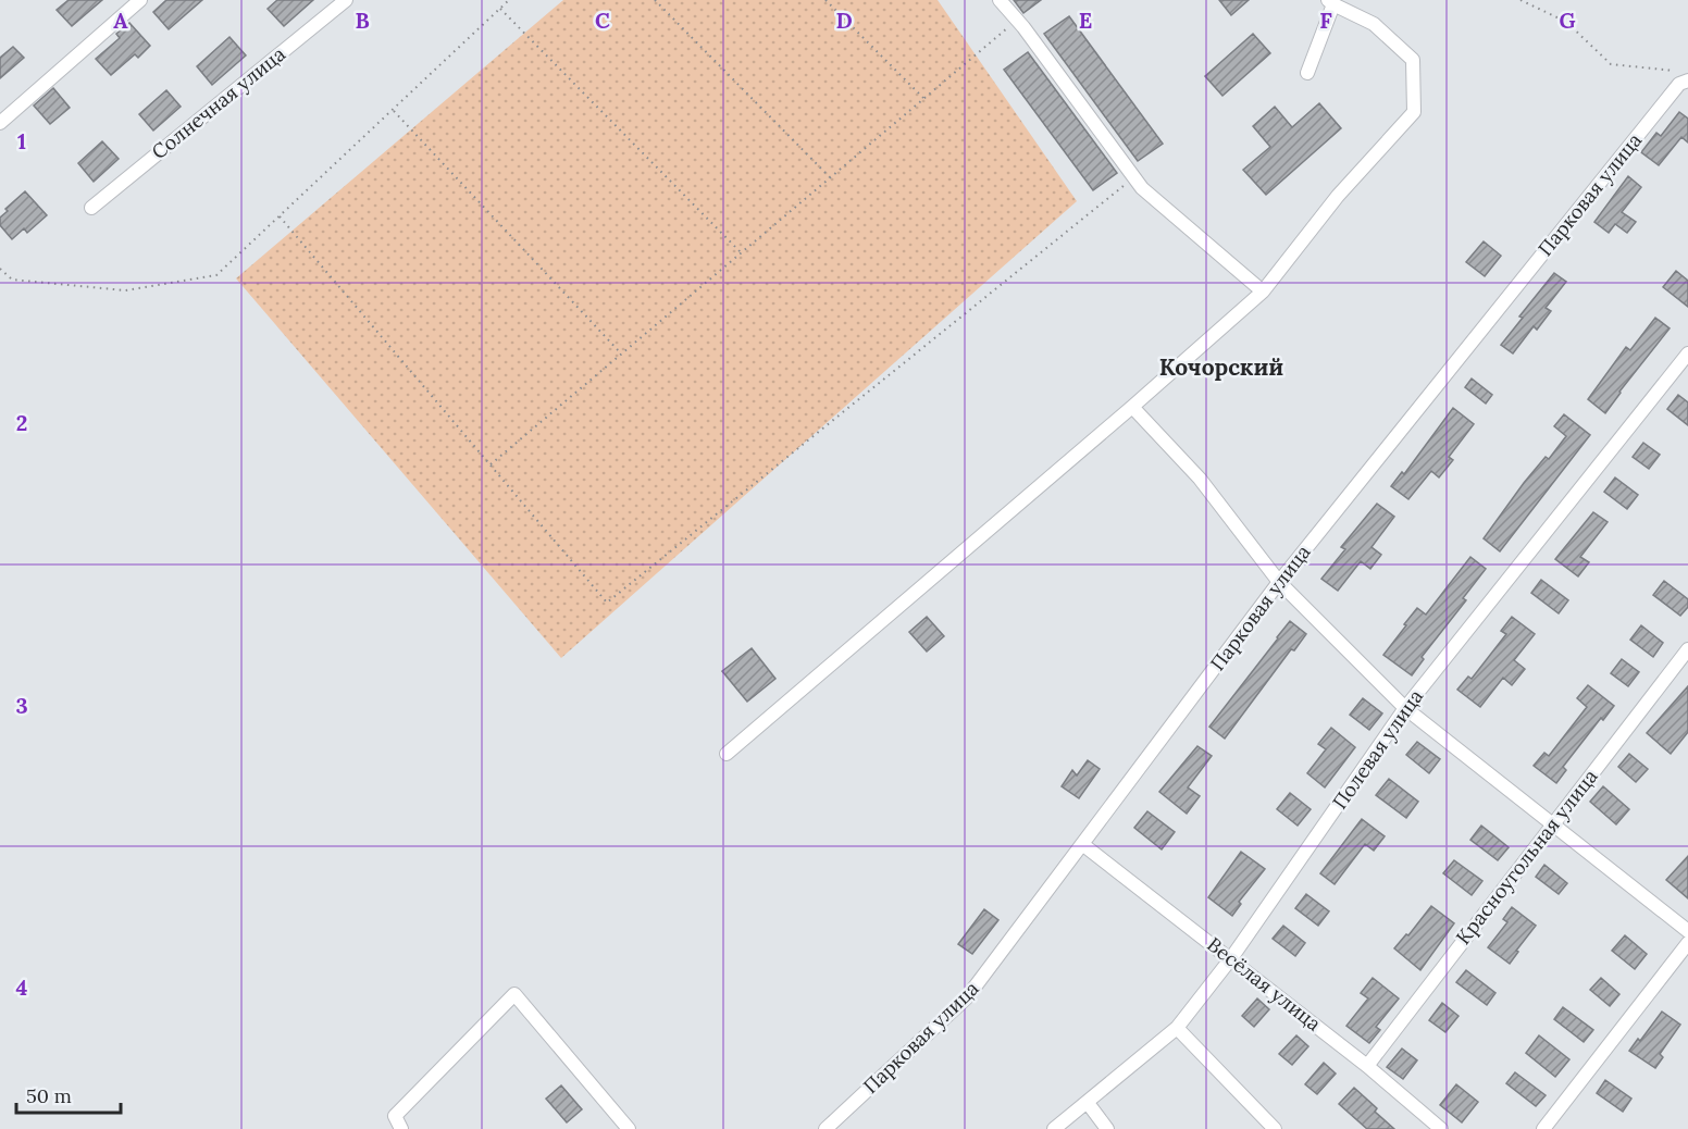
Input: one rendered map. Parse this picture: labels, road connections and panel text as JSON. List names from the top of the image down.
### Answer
{
  "streets": {
    "street": [
      "Солнечная улица",
      "Парковая улица",
      "Полевая улица",
      "Красноугольная улица",
      "Весёлая улица"
    ]
  },
  "crossings": [
    ["Парковая улица", "Весёлая улица"],
    ["Полевая улица", "Весёлая улица"],
    ["Красноугольная улица", "Весёлая улица"]
  ],
  "districts": ["Кочорский"],
  "scale_bar": "50 m",
  "grid": {
    "columns": [
      "A",
      "B",
      "C",
      "D",
      "E",
      "F",
      "G"
    ],
    "rows": [
      "1",
      "2",
      "3",
      "4"
    ]
  }
}
